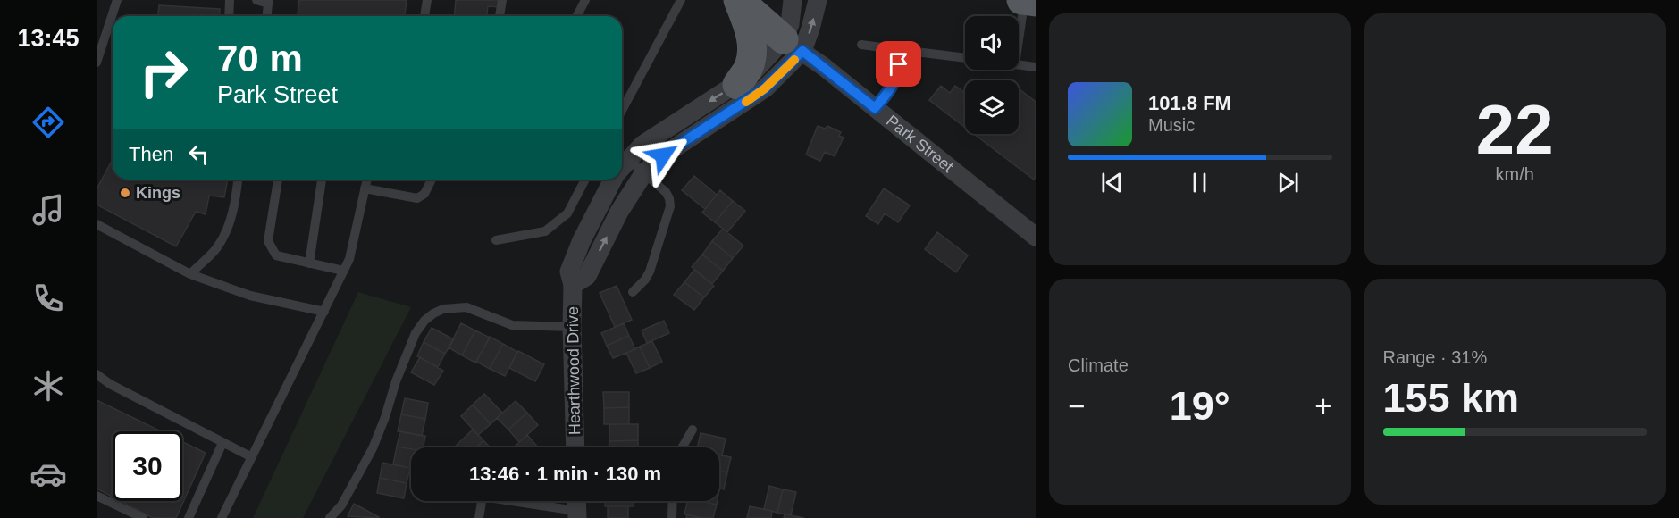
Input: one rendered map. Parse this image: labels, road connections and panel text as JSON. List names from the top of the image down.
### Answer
{
  "streets": {
    "street": ["Park Street", "Hearthwood Drive"]
  },
  "crossings": [
    ["Park Street", "Hearthwood Drive"]
  ],
  "places": ["Kings"],
  "page": {
    "tabs": "13:45",
    "tile": [
      ["22", "km/h"],
      "Climate",
      ["Range · 31%", "155 km"]
    ],
    "turn": ["70 m", "Park Street"],
    "song": ["101.8 FM", "Music"],
    "then": "Then",
    "heat": ["−", "19°", "+"],
    "limit": "30",
    "trip": "13:46 · 1 min · 130 m"
  }
}
